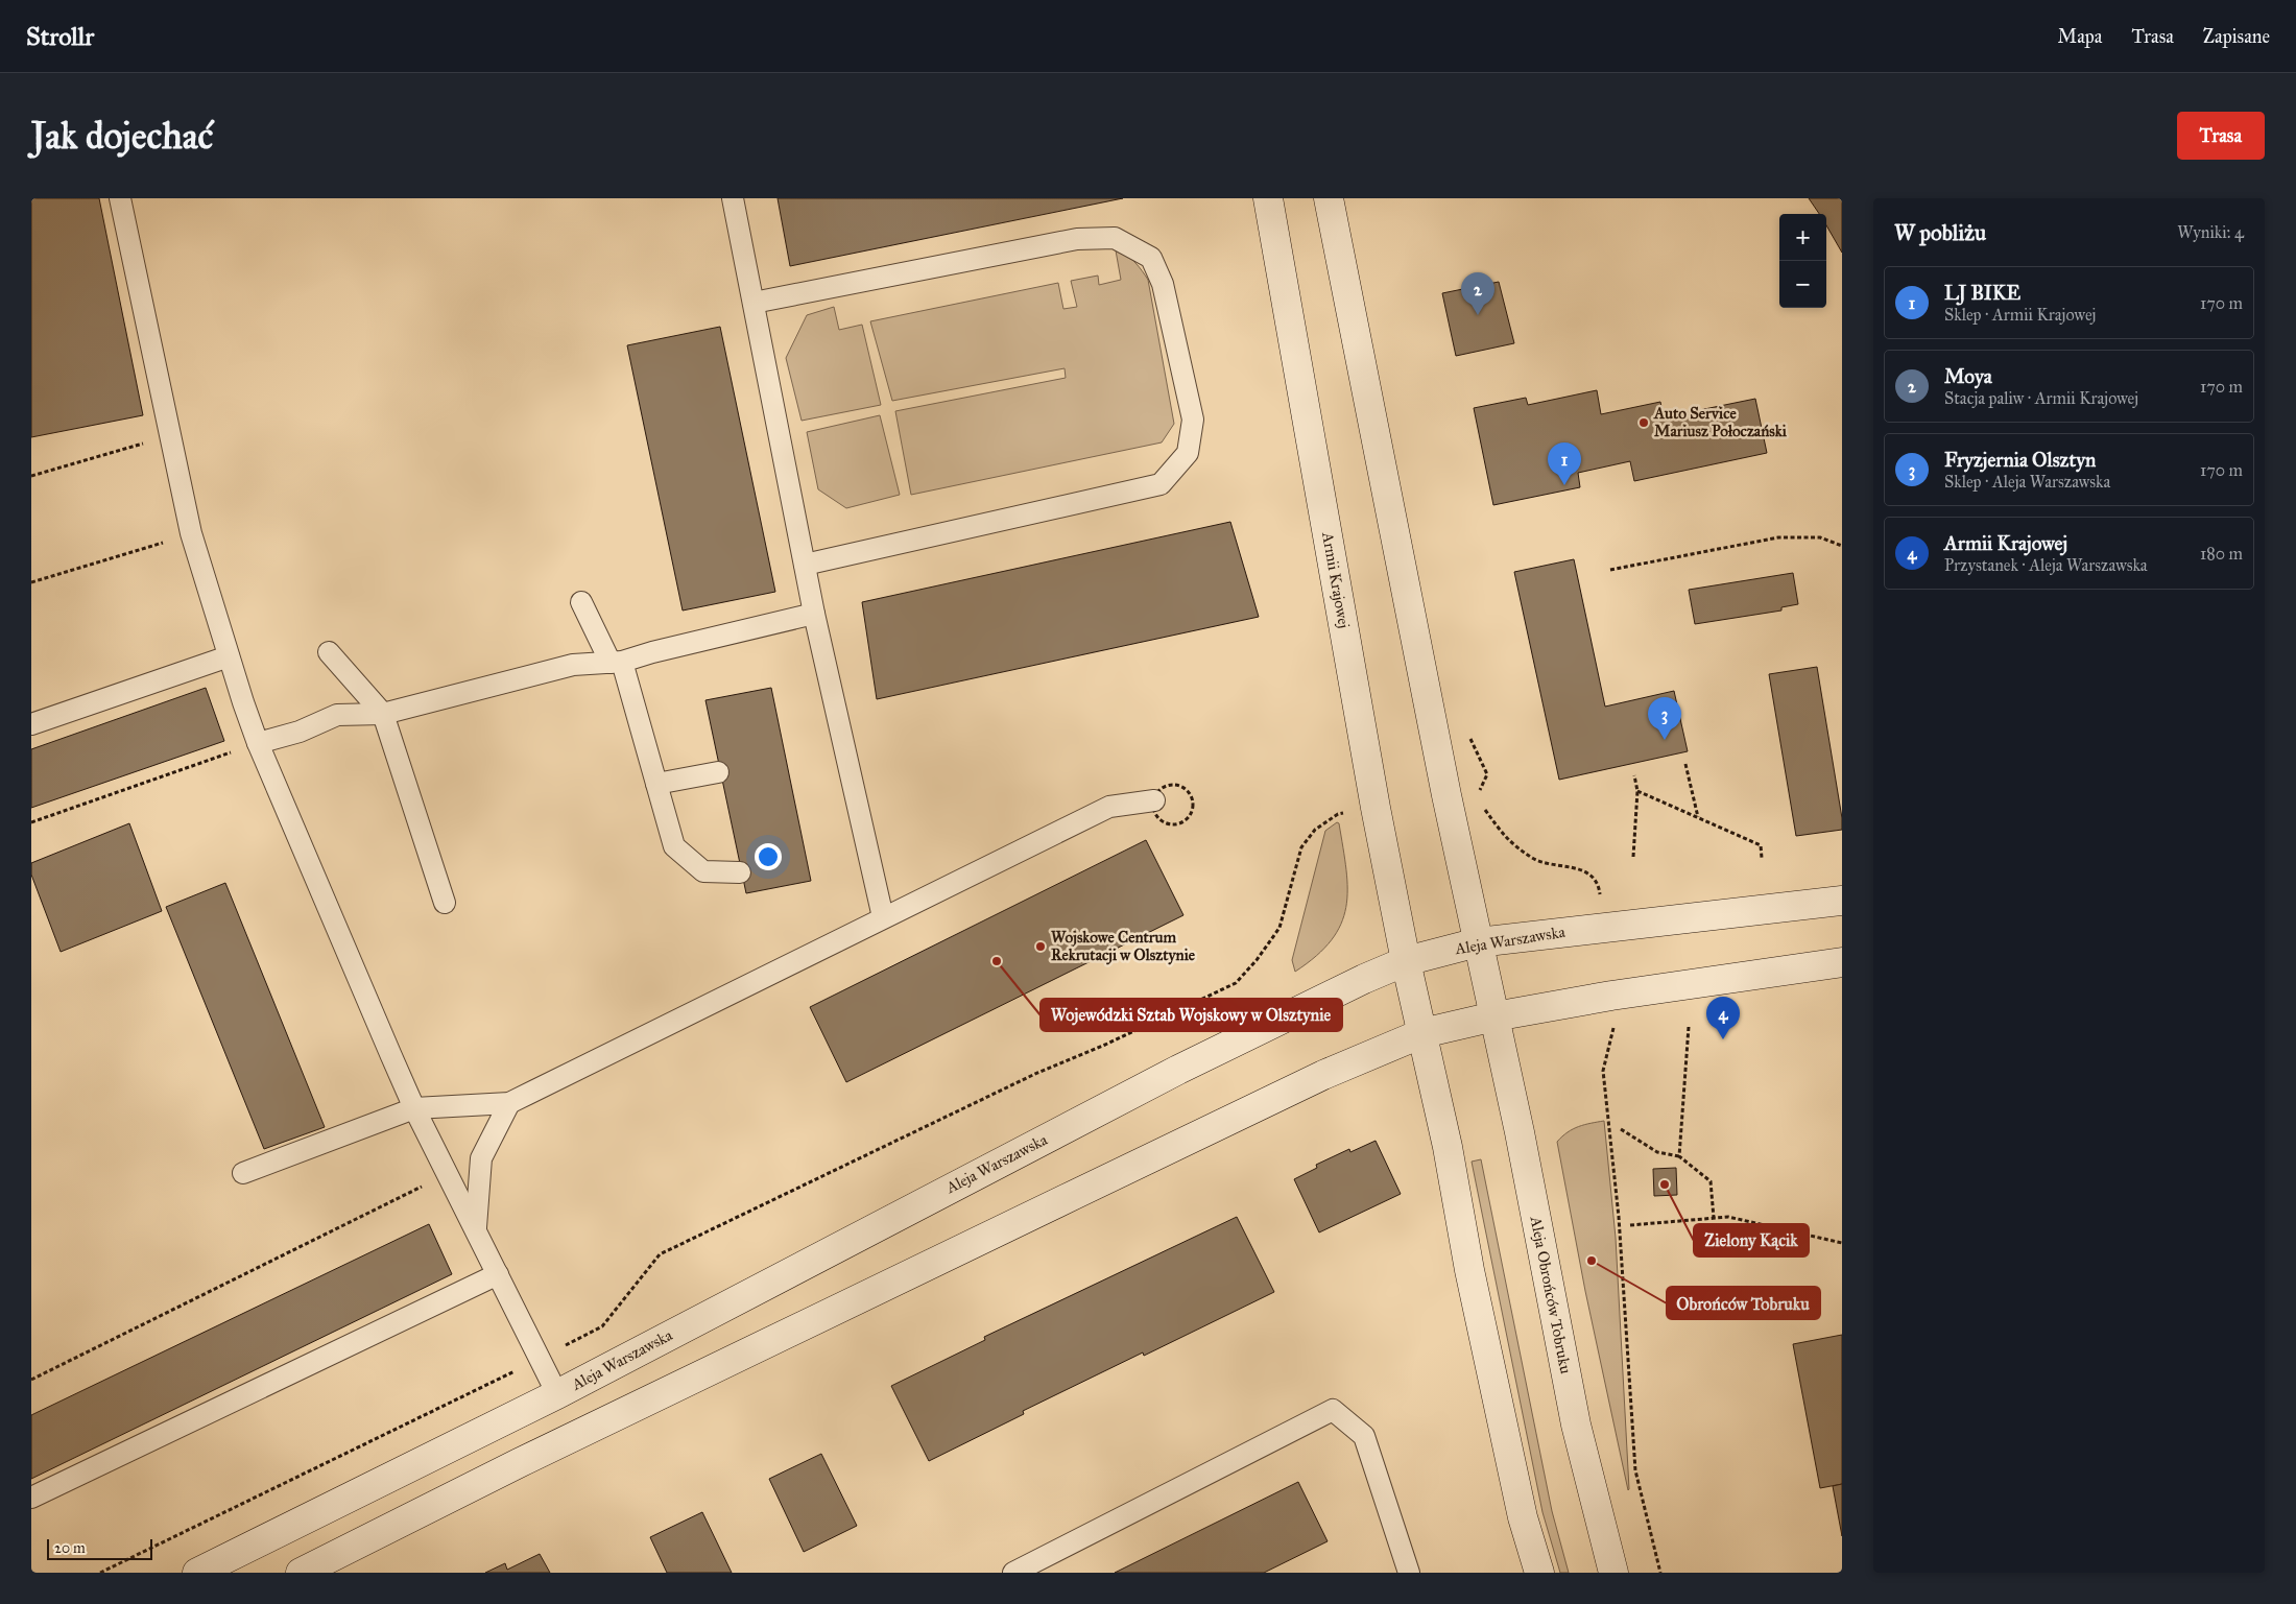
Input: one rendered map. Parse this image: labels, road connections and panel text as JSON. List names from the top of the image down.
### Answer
{
  "streets": {
    "main road": ["Armii Krajowej", "Aleja Warszawska", "Aleja Obrońców Tobruku"]
  },
  "crossings": [
    ["Armii Krajowej", "Aleja Warszawska"],
    ["Aleja Warszawska", "Aleja Obrońców Tobruku"]
  ],
  "places": [
    "Auto Service Mariusz Połoczański",
    "Wojskowe Centrum Rekrutacji w Olsztynie",
    "Wojewódzki Sztab Wojskowy w Olsztynie",
    "Zielony Kącik",
    "Obrońców Tobruku"
  ],
  "scale_bar": "20 m",
  "page": {
    "header": "Strollr",
    "nav": ["Mapa", "Trasa", "Zapisane"],
    "buttons": "Trasa",
    "title": "Jak dojechać",
    "heading": ["W pobliżu", "Wyniki: 4"],
    "map_buttons": ["+", "−"],
    "list": [
      {
        "mark": "1",
        "name": "LJ BIKE",
        "note": "Sklep · Armii Krajowej",
        "value": "170 m"
      },
      {
        "mark": "2",
        "name": "Moya",
        "note": "Stacja paliw · Armii Krajowej",
        "value": "170 m"
      },
      {
        "mark": "3",
        "name": "Fryzjernia Olsztyn",
        "note": "Sklep · Aleja Warszawska",
        "value": "170 m"
      },
      {
        "mark": "4",
        "name": "Armii Krajowej",
        "note": "Przystanek · Aleja Warszawska",
        "value": "180 m"
      }
    ],
    "pins": [
      "2",
      "1",
      "3",
      "4"
    ],
    "scale": "20 m"
  }
}
